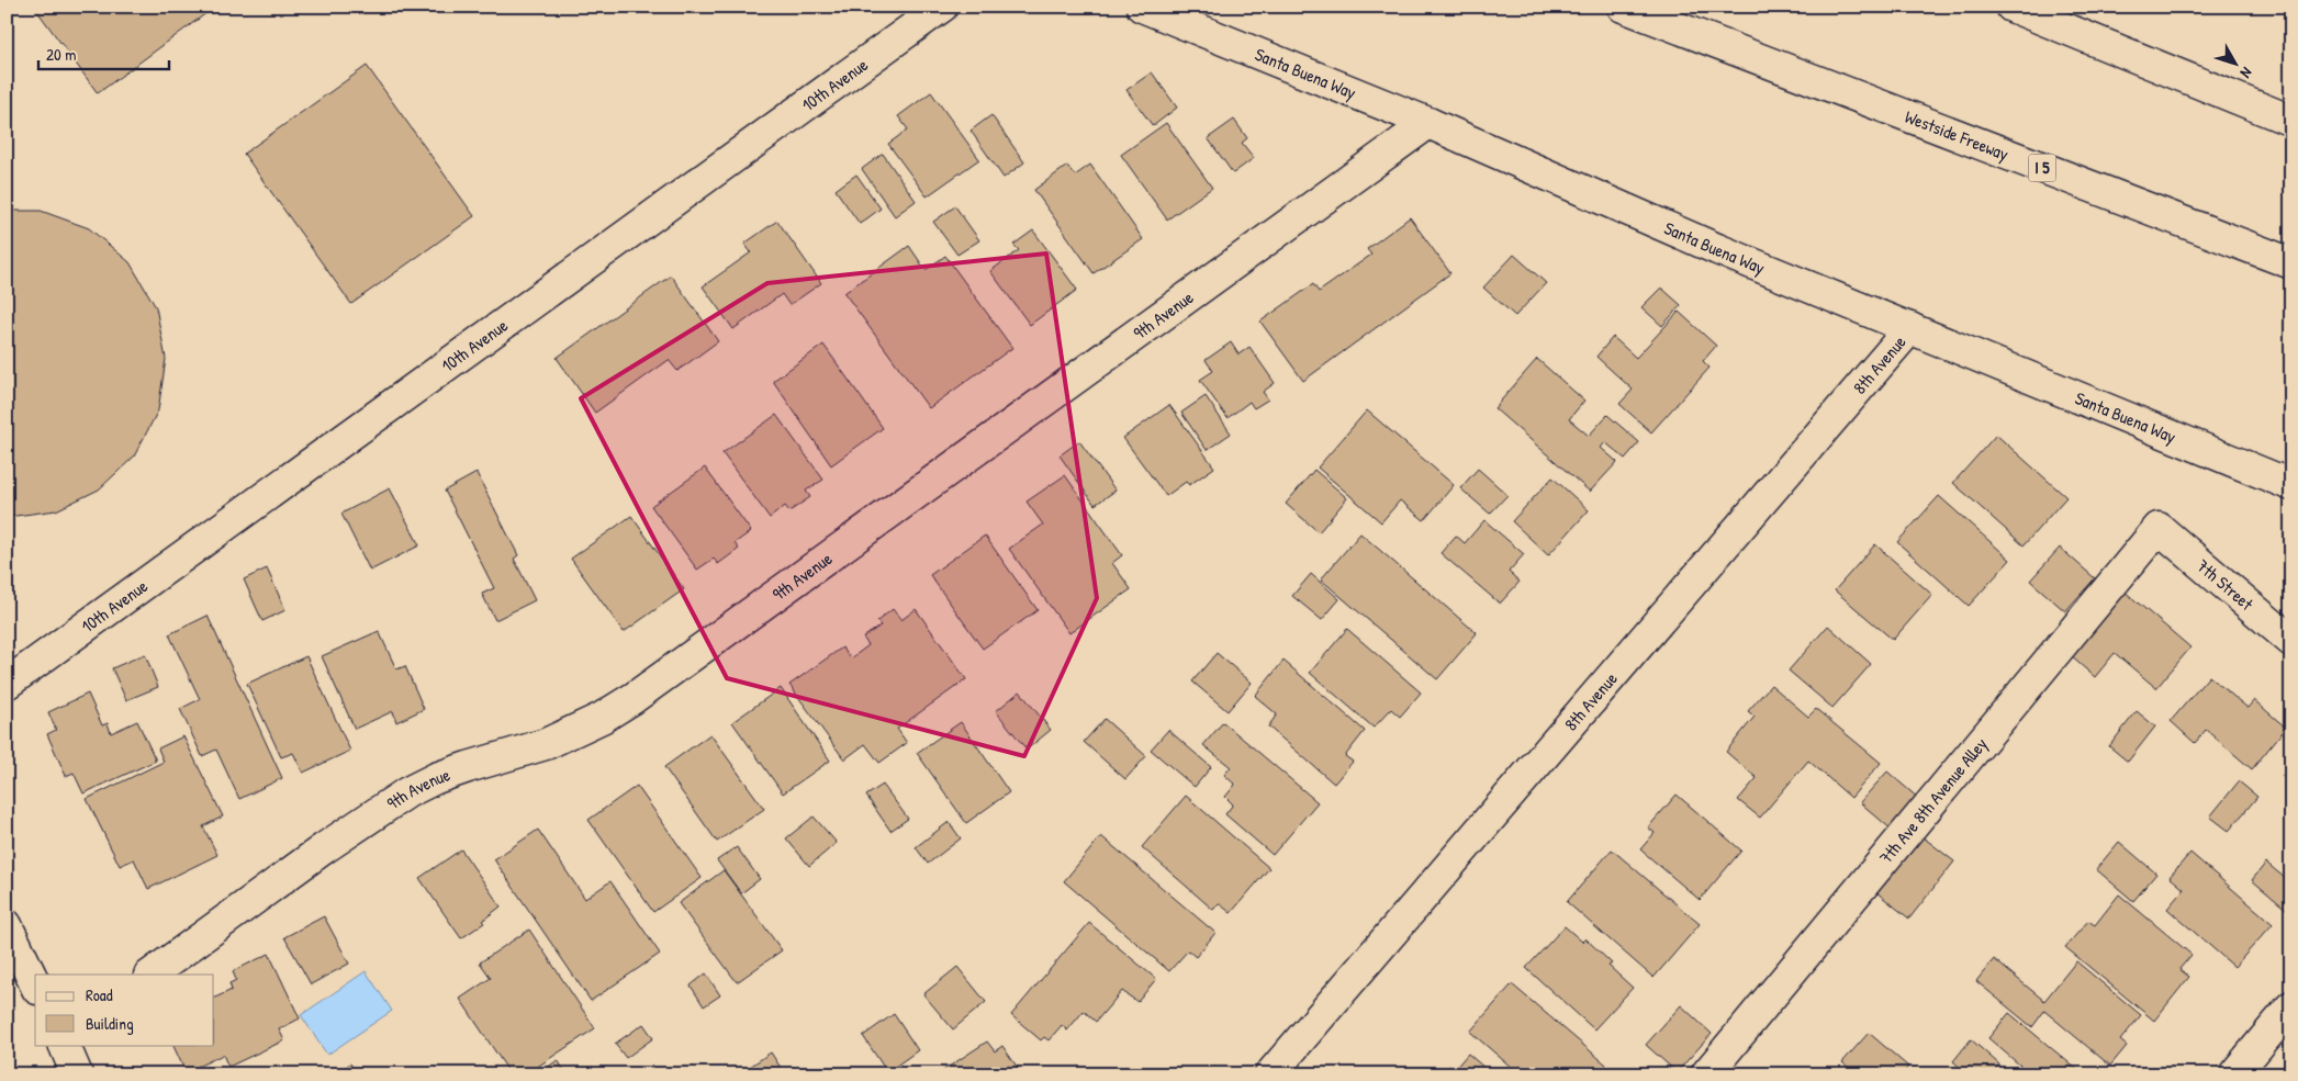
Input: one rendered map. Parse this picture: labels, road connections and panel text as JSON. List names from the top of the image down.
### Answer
{
  "streets": {
    "main road": [
      "Santa Buena Way",
      "10th Avenue",
      "Westside Freeway",
      "I 5",
      "9th Avenue",
      "8th Avenue",
      "7th Street",
      "7th Ave 8th Avenue Alley"
    ]
  },
  "crossings": [
    ["Santa Buena Way", "9th Avenue"],
    ["Santa Buena Way", "8th Avenue"],
    ["7th Street", "7th Ave 8th Avenue Alley"]
  ],
  "legend": ["Road", "Building"],
  "scale_bar": "20 m",
  "north": "bottom right"
}
